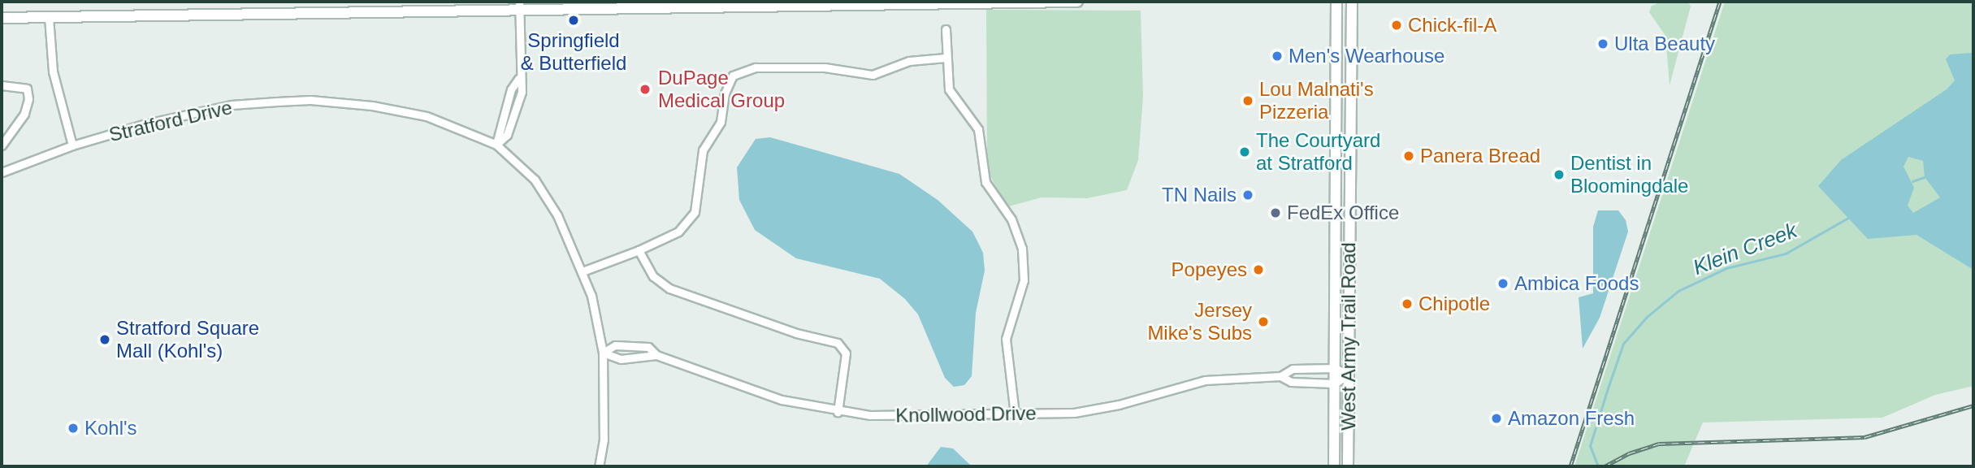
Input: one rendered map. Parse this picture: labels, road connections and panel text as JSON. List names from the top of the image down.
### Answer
{
  "streets": {
    "street": ["Stratford Drive", "West Army Trail Road", "Knollwood Drive"]
  },
  "crossings": [
    ["Stratford Drive", "Knollwood Drive"],
    ["West Army Trail Road", "Knollwood Drive"]
  ],
  "water": ["Klein Creek"],
  "places": [
    "Springfield & Butterfield",
    "Chick-fil-A",
    "Ulta Beauty",
    "Men's Wearhouse",
    "DuPage Medical Group",
    "Lou Malnati's Pizzeria",
    "The Courtyard at Stratford",
    "Panera Bread",
    "Dentist in Bloomingdale",
    "TN Nails",
    "FedEx Office",
    "Popeyes",
    "Ambica Foods",
    "Chipotle",
    "Jersey Mike's Subs",
    "Stratford Square Mall (Kohl's)",
    "Amazon Fresh",
    "Kohl's"
  ]
}
